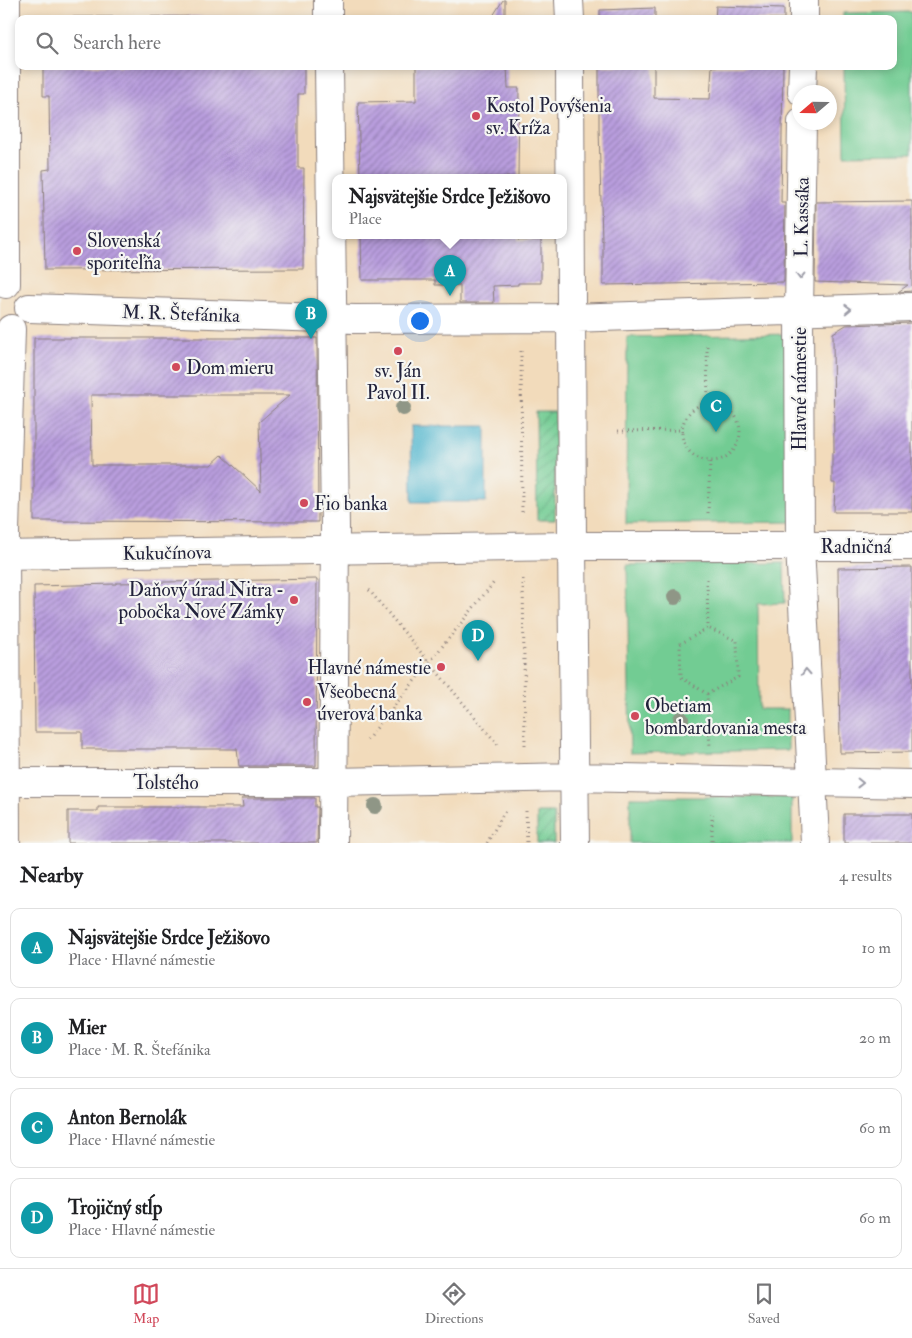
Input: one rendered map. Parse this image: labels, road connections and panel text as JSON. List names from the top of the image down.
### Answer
{
  "streets": {
    "street": [
      "L. Kassáka",
      "M. R. Štefánika",
      "Hlavné námestie",
      "Radničná",
      "Kukučínova",
      "Tolstého"
    ]
  },
  "crossings": [
    ["L. Kassáka", "Hlavné námestie"],
    ["M. R. Štefánika", "Hlavné námestie"],
    ["Hlavné námestie", "Radničná"]
  ],
  "places": [
    "Kostol Povýšenia sv. Kríža",
    "Slovenská sporiteľňa",
    "sv. Ján Pavol II.",
    "Dom mieru",
    "Fio banka",
    "Daňový úrad Nitra - pobočka Nové Zámky",
    "Hlavné námestie",
    "Všeobecná úverová banka",
    "Obetiam bombardovania mesta"
  ],
  "north": "left",
  "page": {
    "search": "Search here",
    "popup": ["Najsvätejšie Srdce Ježišovo", "Place"],
    "pins": [
      "A",
      "B",
      "C",
      "D"
    ],
    "heading": ["Nearby", "4 results"],
    "list": [
      {
        "mark": "A",
        "name": "Najsvätejšie Srdce Ježišovo",
        "note": "Place · Hlavné námestie",
        "value": "10 m"
      },
      {
        "mark": "B",
        "name": "Mier",
        "note": "Place · M. R. Štefánika",
        "value": "20 m"
      },
      {
        "mark": "C",
        "name": "Anton Bernolák",
        "note": "Place · Hlavné námestie",
        "value": "60 m"
      },
      {
        "mark": "D",
        "name": "Trojičný stĺp",
        "note": "Place · Hlavné námestie",
        "value": "60 m"
      }
    ],
    "nav": ["Map", "Directions", "Saved"]
  }
}
